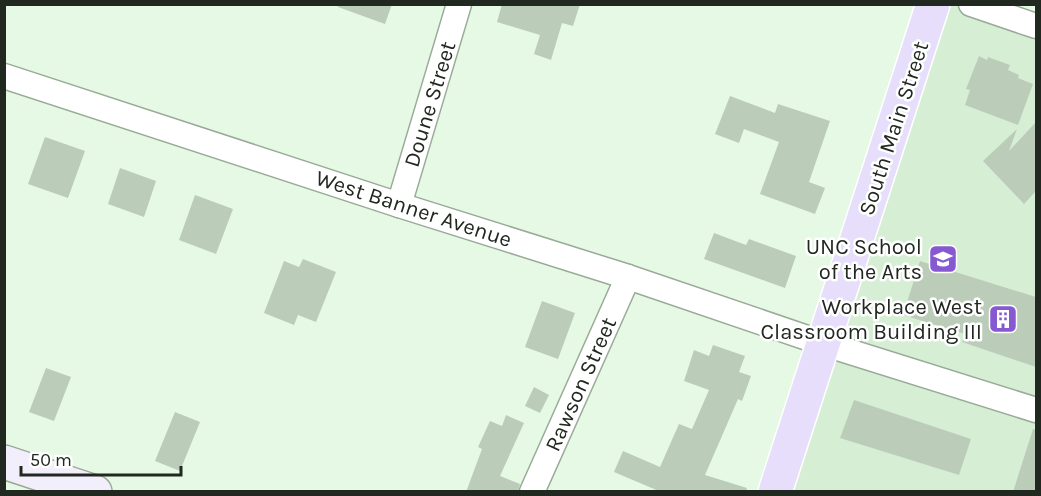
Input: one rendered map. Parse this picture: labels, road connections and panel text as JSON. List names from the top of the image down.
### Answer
{
  "streets": {
    "main road": ["South Main Street"],
    "street": ["Doune Street", "West Banner Avenue", "Rawson Street"]
  },
  "crossings": [
    ["Doune Street", "West Banner Avenue"],
    ["South Main Street", "West Banner Avenue"],
    ["West Banner Avenue", "Rawson Street"]
  ],
  "places": {
    "school or university": ["UNC School of the Arts"],
    "building": ["Workplace West Classroom Building III"]
  },
  "scale_bar": "50 m"
}
